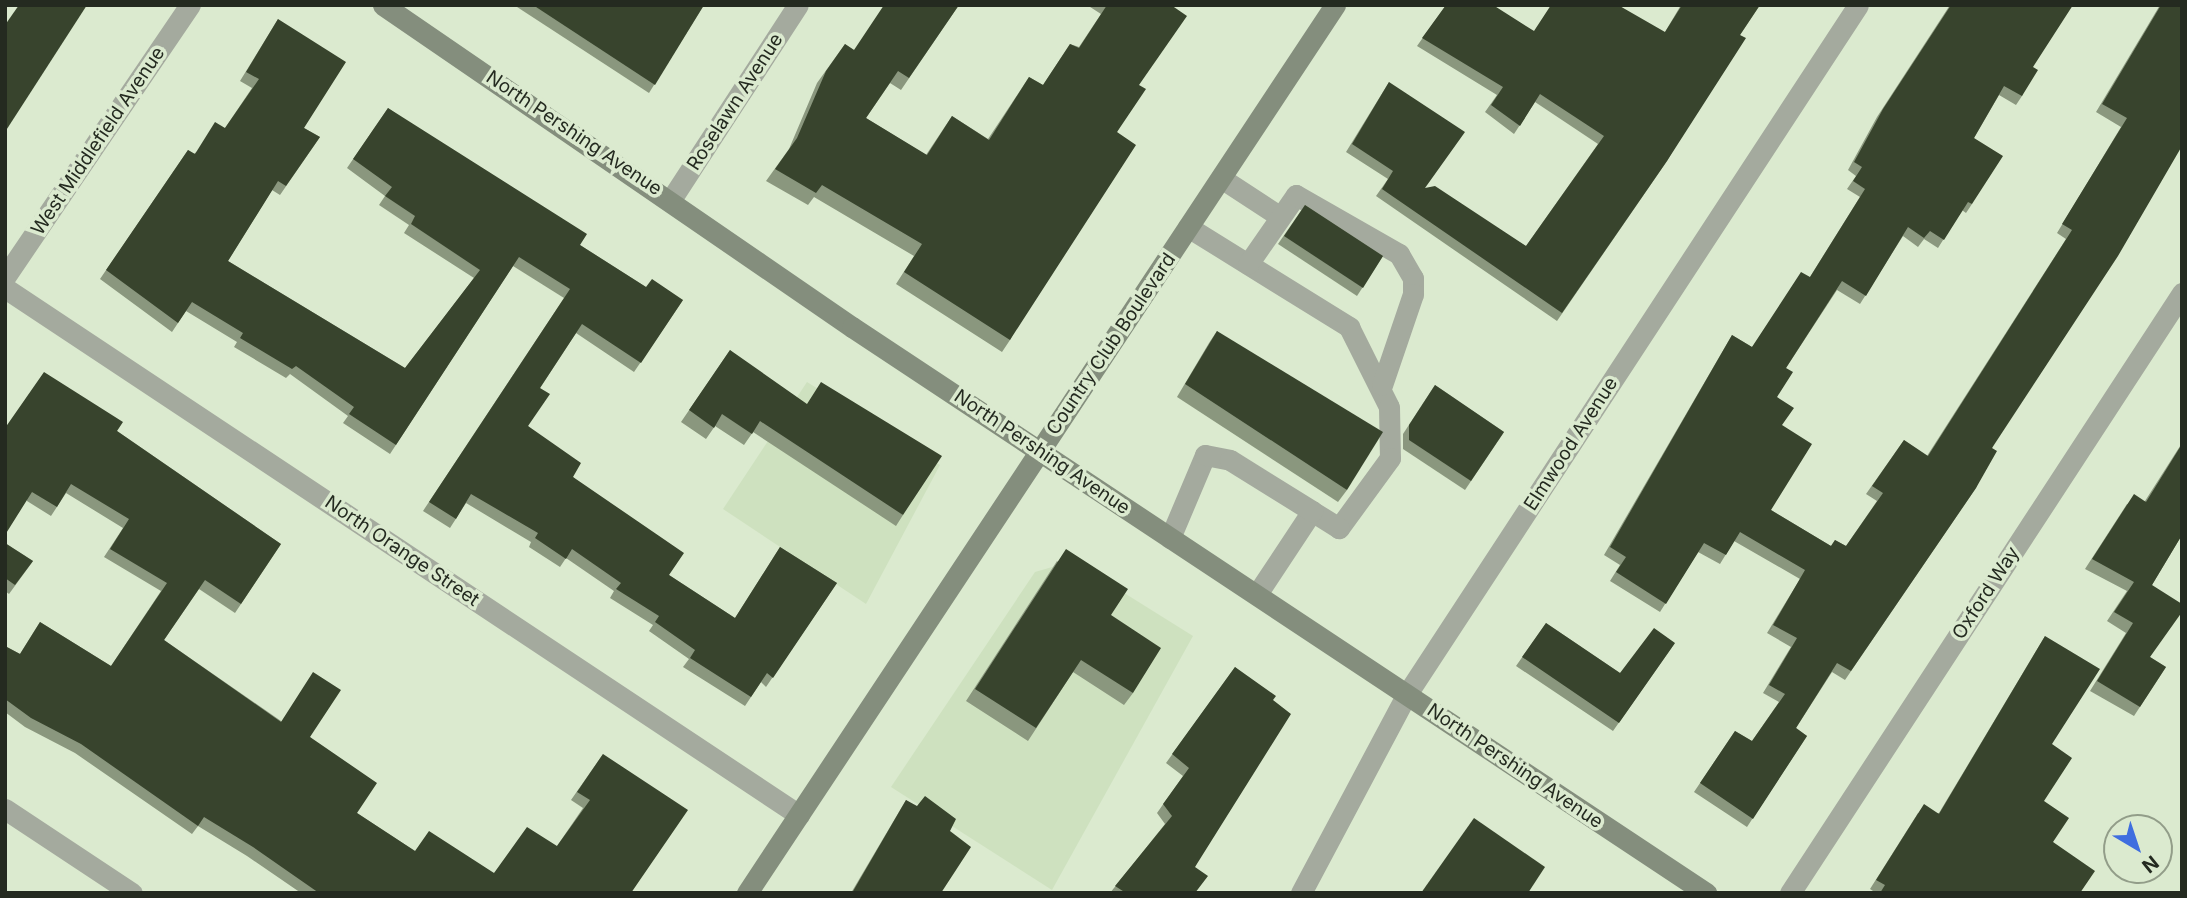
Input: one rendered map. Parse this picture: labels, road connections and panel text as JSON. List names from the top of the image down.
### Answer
{
  "streets": {
    "main road": ["North Pershing Avenue", "Country Club Boulevard"],
    "street": [
      "Roselawn Avenue",
      "West Middlefield Avenue",
      "Elmwood Avenue",
      "North Orange Street",
      "Oxford Way"
    ]
  },
  "crossings": [
    ["Roselawn Avenue", "North Pershing Avenue"],
    ["North Pershing Avenue", "Country Club Boulevard"],
    ["North Pershing Avenue", "Elmwood Avenue"],
    ["Country Club Boulevard", "North Orange Street"]
  ],
  "north": "bottom right"
}
